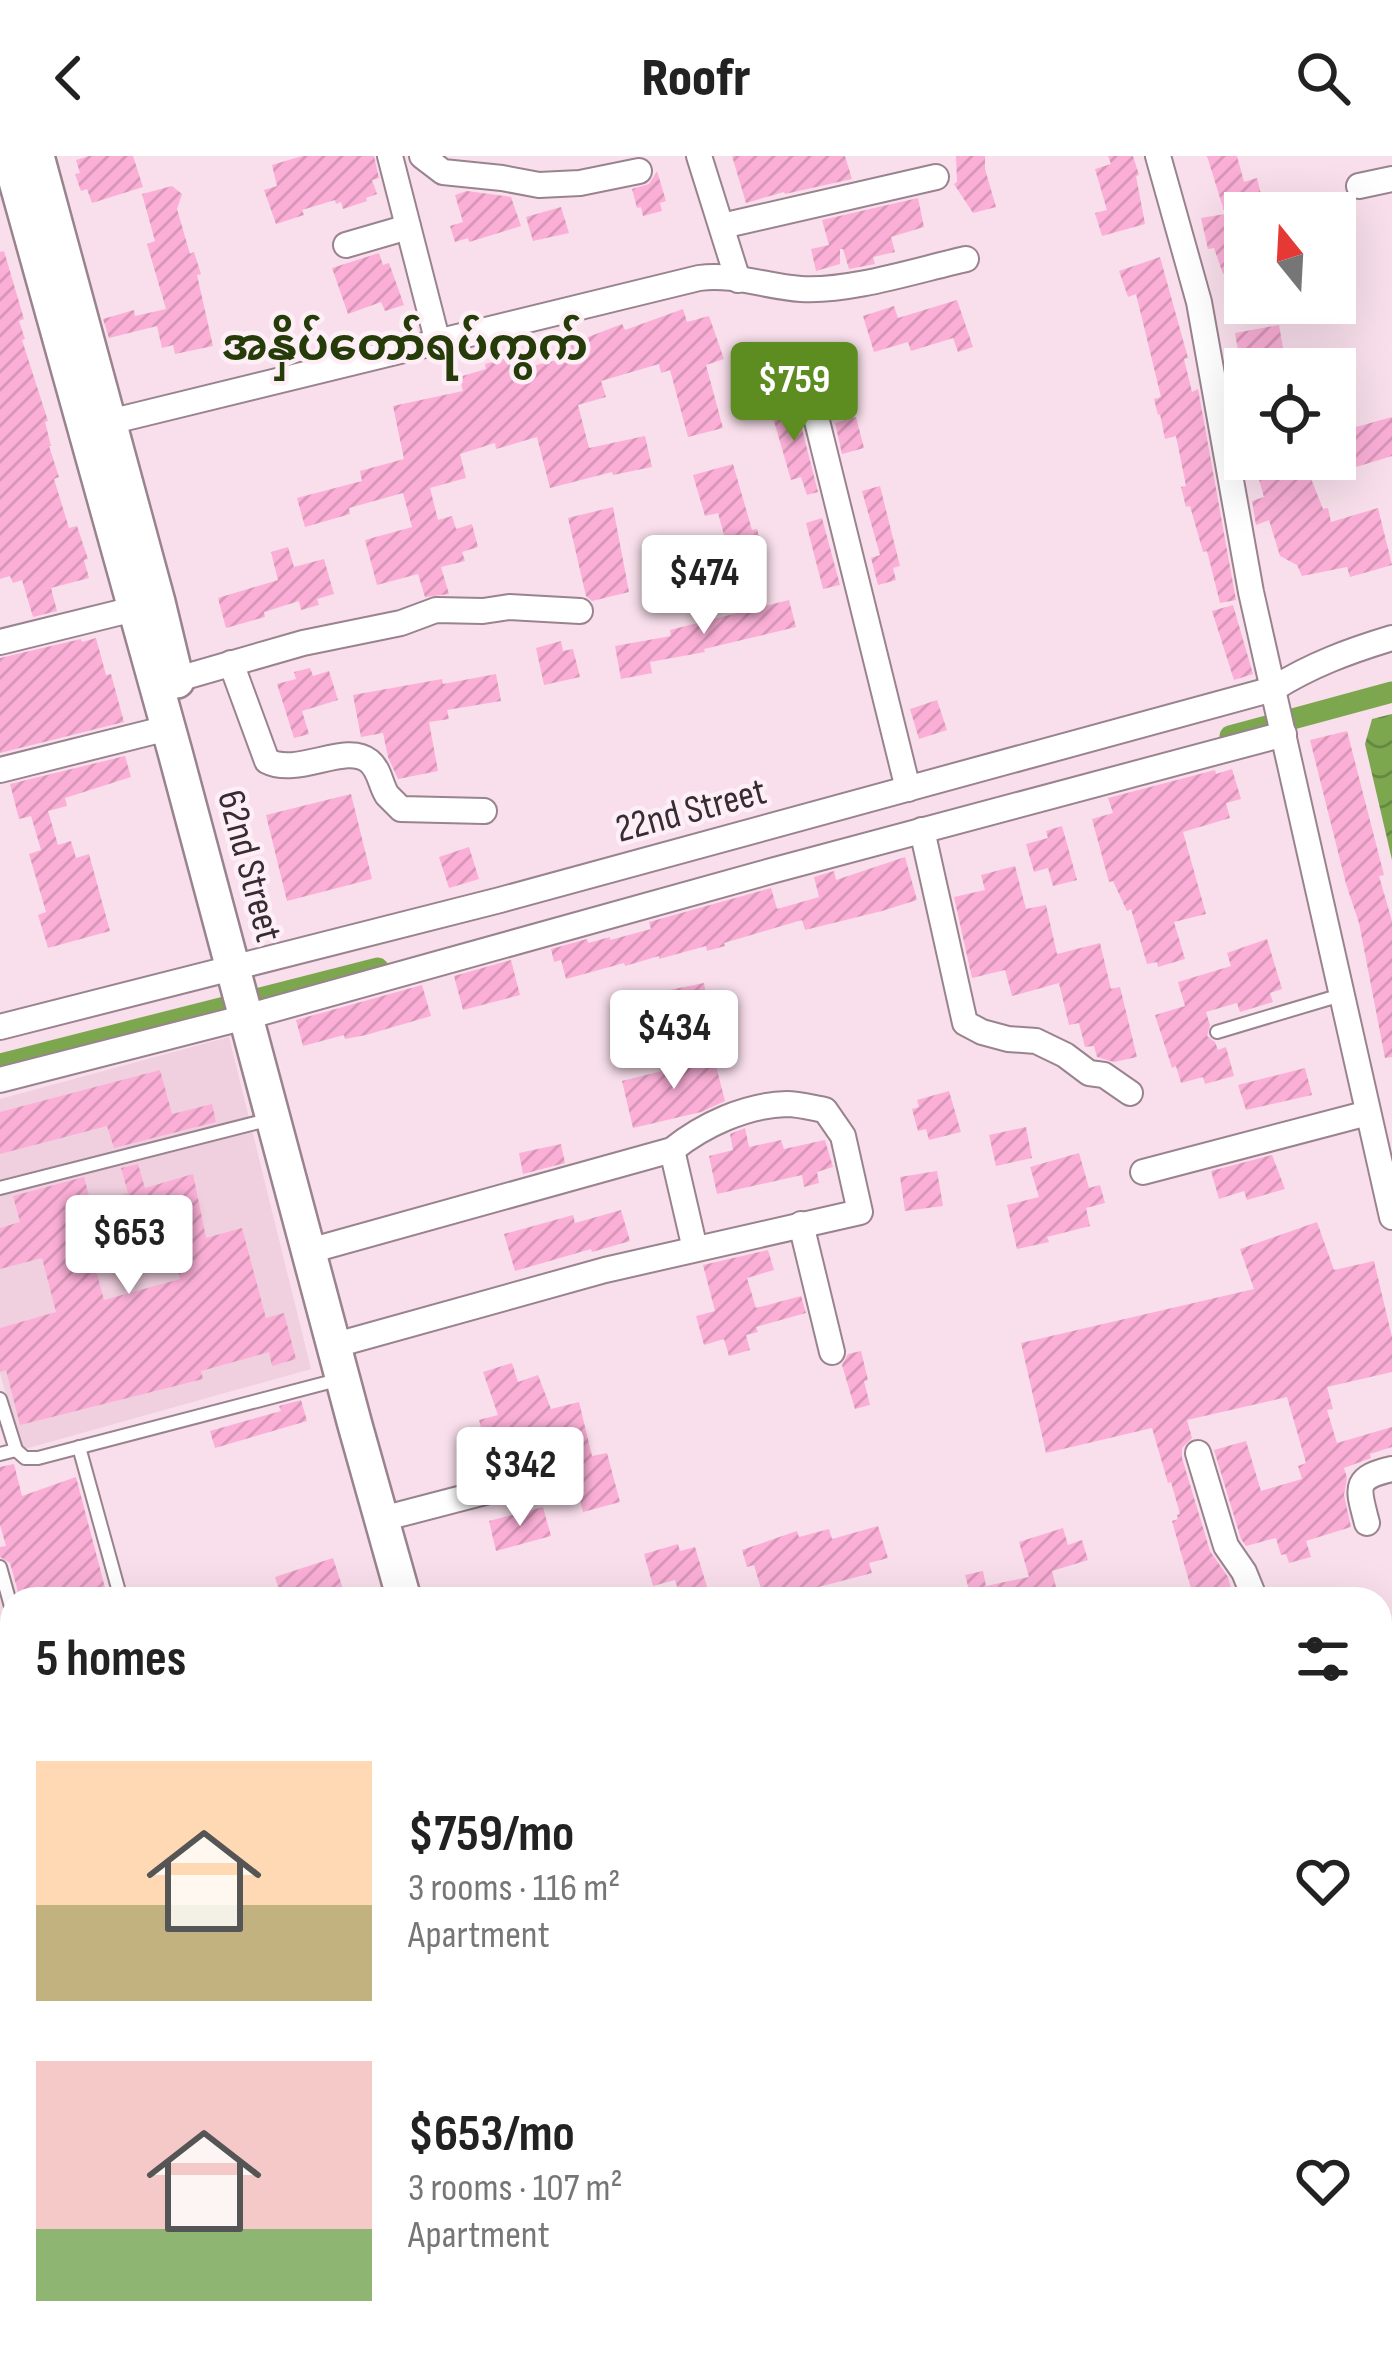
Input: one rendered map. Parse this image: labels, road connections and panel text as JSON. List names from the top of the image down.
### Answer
{
  "streets": {
    "main road": ["62nd Street"],
    "street": ["22nd Street"]
  },
  "crossings": [
    ["22nd Street", "62nd Street"]
  ],
  "districts": ["အနှိပ်တော်ရပ်ကွက်"],
  "north": "top",
  "page": {
    "header": "Roofr",
    "price": [
      "$759",
      "$474",
      "$434",
      "$653",
      "$342"
    ],
    "heading": "5 homes",
    "list": [
      {
        "name": "$759/mo",
        "note": "3 rooms · 116 m² · Apartment"
      },
      {
        "name": "$653/mo",
        "note": "3 rooms · 107 m² · Apartment"
      }
    ]
  }
}
